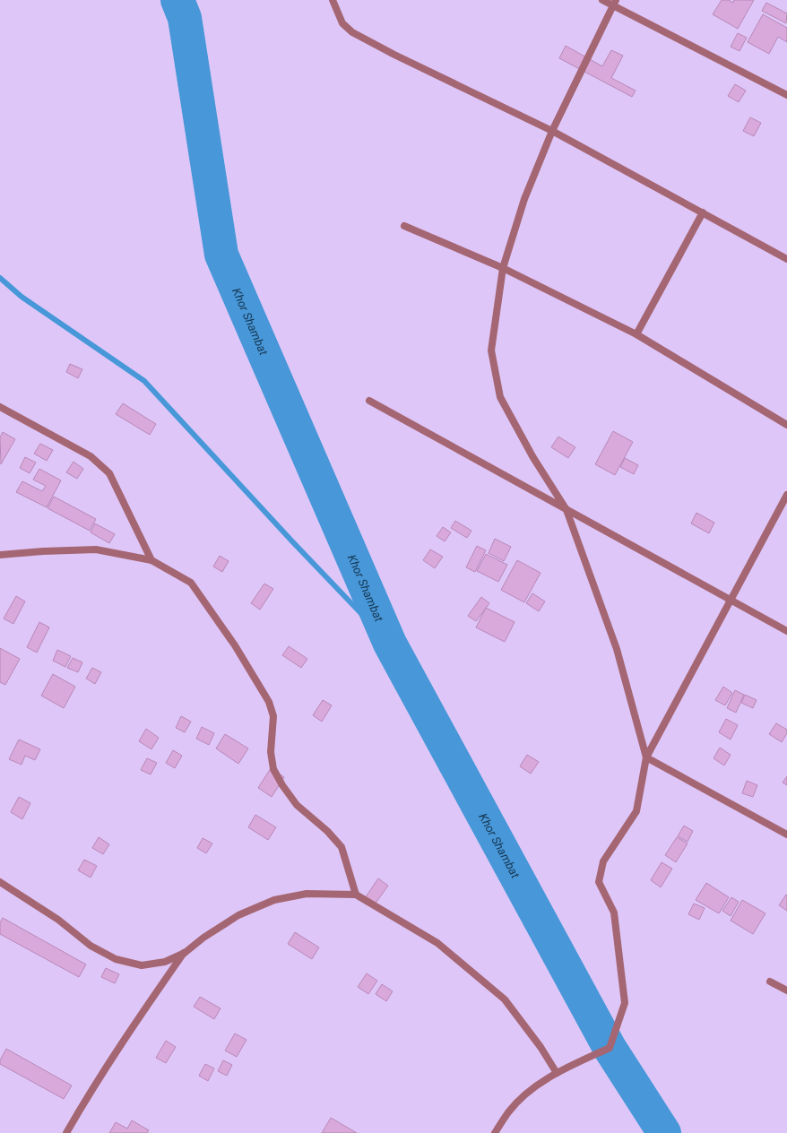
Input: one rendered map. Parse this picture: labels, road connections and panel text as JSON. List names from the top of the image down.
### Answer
{
  "water": ["Khor Shambat"]
}
